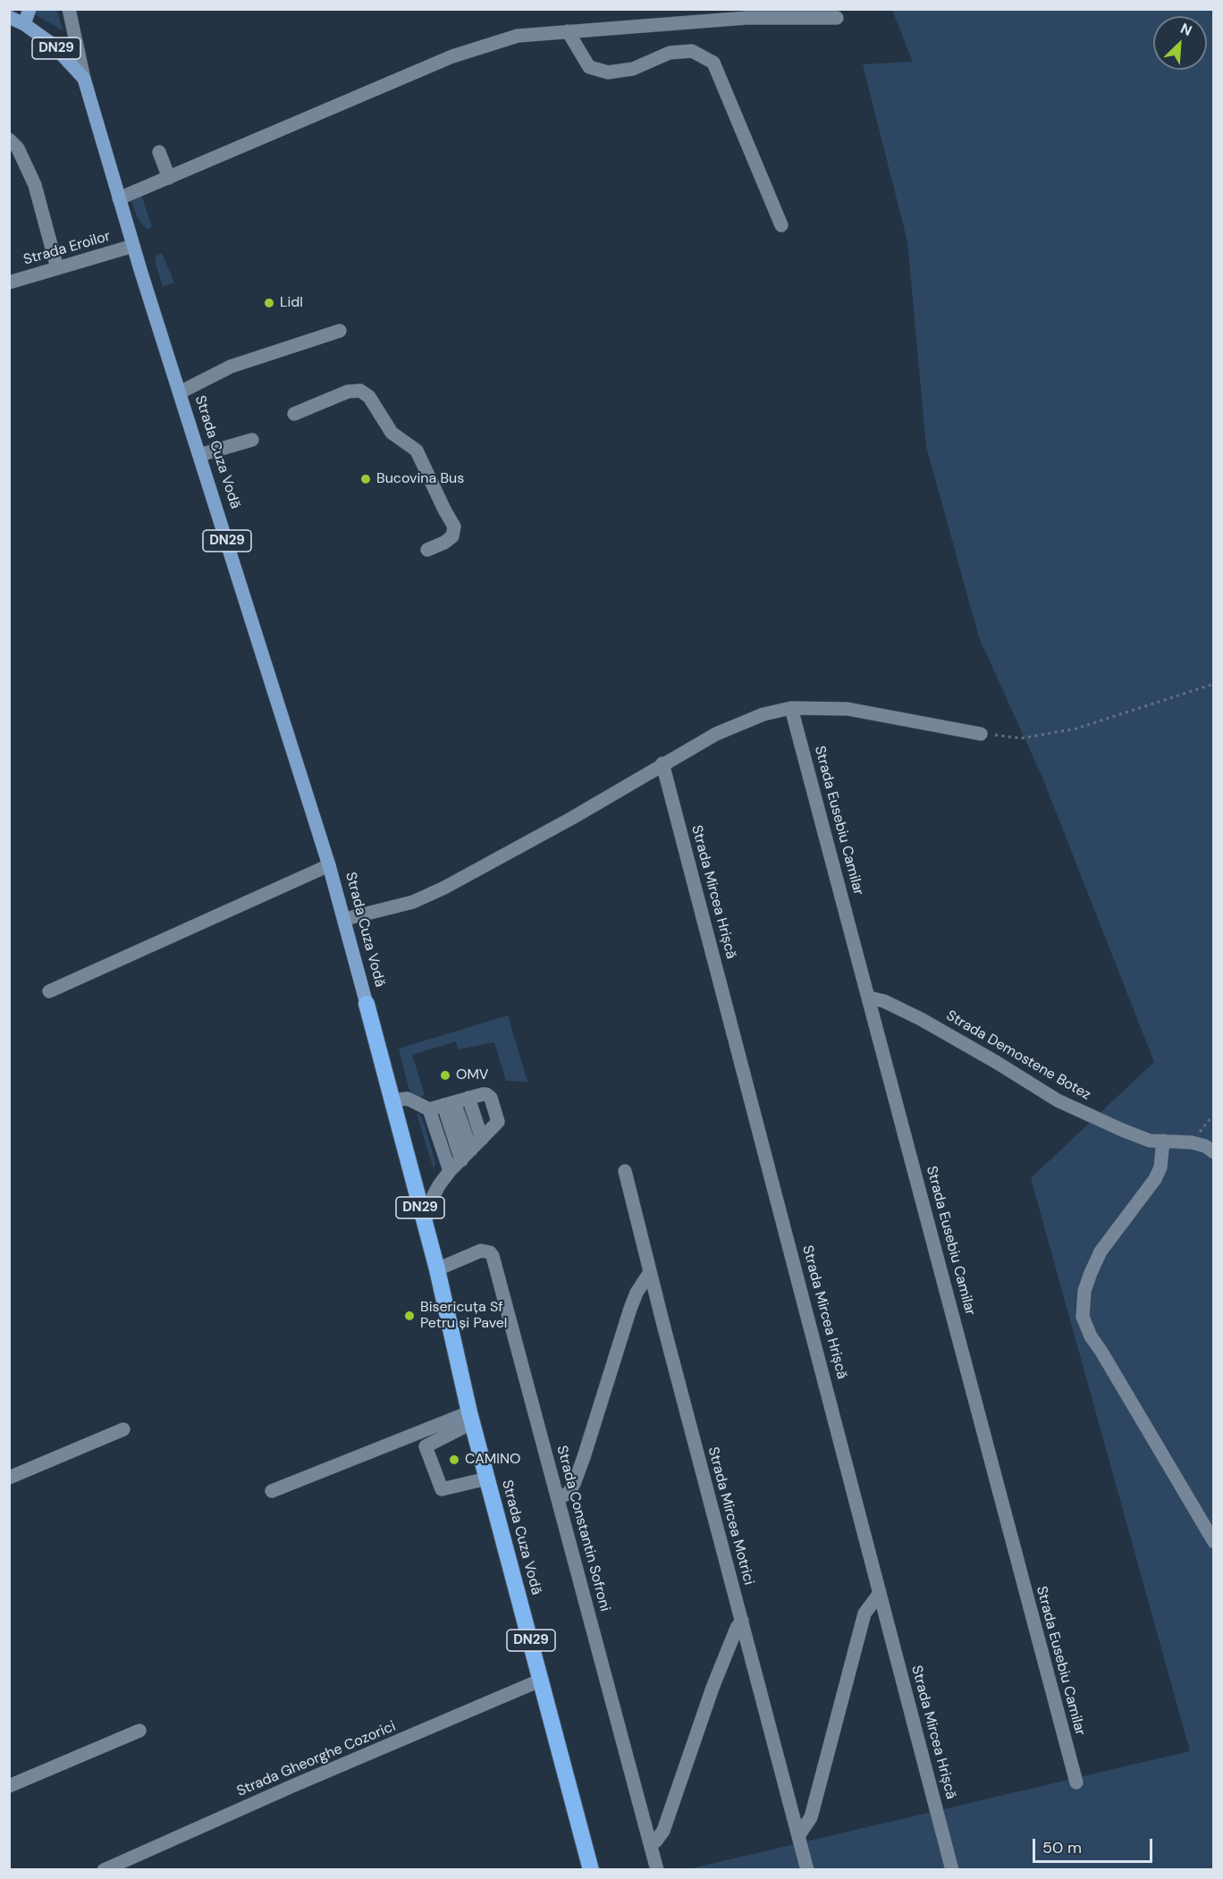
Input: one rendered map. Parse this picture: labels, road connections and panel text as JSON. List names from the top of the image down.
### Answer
{
  "streets": {
    "highway": ["DN29", "Strada Cuza Vodă"],
    "street": [
      "Strada Eroilor",
      "Strada Eusebiu Camilar",
      "Strada Mircea Hrișcă",
      "Strada Demostene Botez",
      "Strada Mircea Motrici",
      "Strada Constantin Sofroni",
      "Strada Gheorghe Cozorici"
    ]
  },
  "crossings": [
    ["DN29", "Strada Cuza Vodă"],
    ["Strada Eroilor", "Strada Cuza Vodă"],
    ["Strada Cuza Vodă", "Strada Constantin Sofroni"],
    ["Strada Cuza Vodă", "Strada Gheorghe Cozorici"],
    ["Strada Eusebiu Camilar", "Strada Demostene Botez"]
  ],
  "places": [
    "Lidl",
    "Bucovina Bus",
    "OMV",
    "Bisericuța Sf Petru și Pavel",
    "CAMINO"
  ],
  "scale_bar": "50 m",
  "north": "top right"
}
